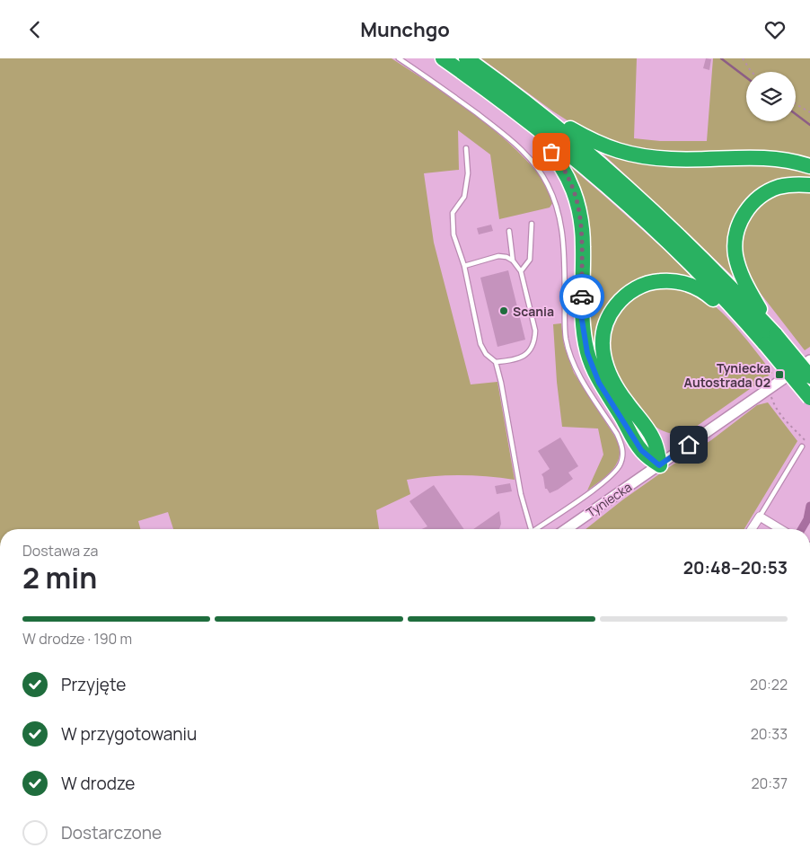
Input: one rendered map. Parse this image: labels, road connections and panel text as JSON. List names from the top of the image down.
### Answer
{
  "streets": {
    "street": ["Tyniecka"]
  },
  "places": {
    "other": ["Scania"],
    "transit": ["Tyniecka Autostrada 02"]
  },
  "page": {
    "header": "Munchgo",
    "heading": ["2 min", "Dostawa za", "20:48–20:53"],
    "bar": "W drodze · 190 m",
    "list": [
      ["Przyjęte", "20:22"],
      ["W przygotowaniu", "20:33"],
      ["W drodze", "20:37"],
      "Dostarczone"
    ]
  }
}
